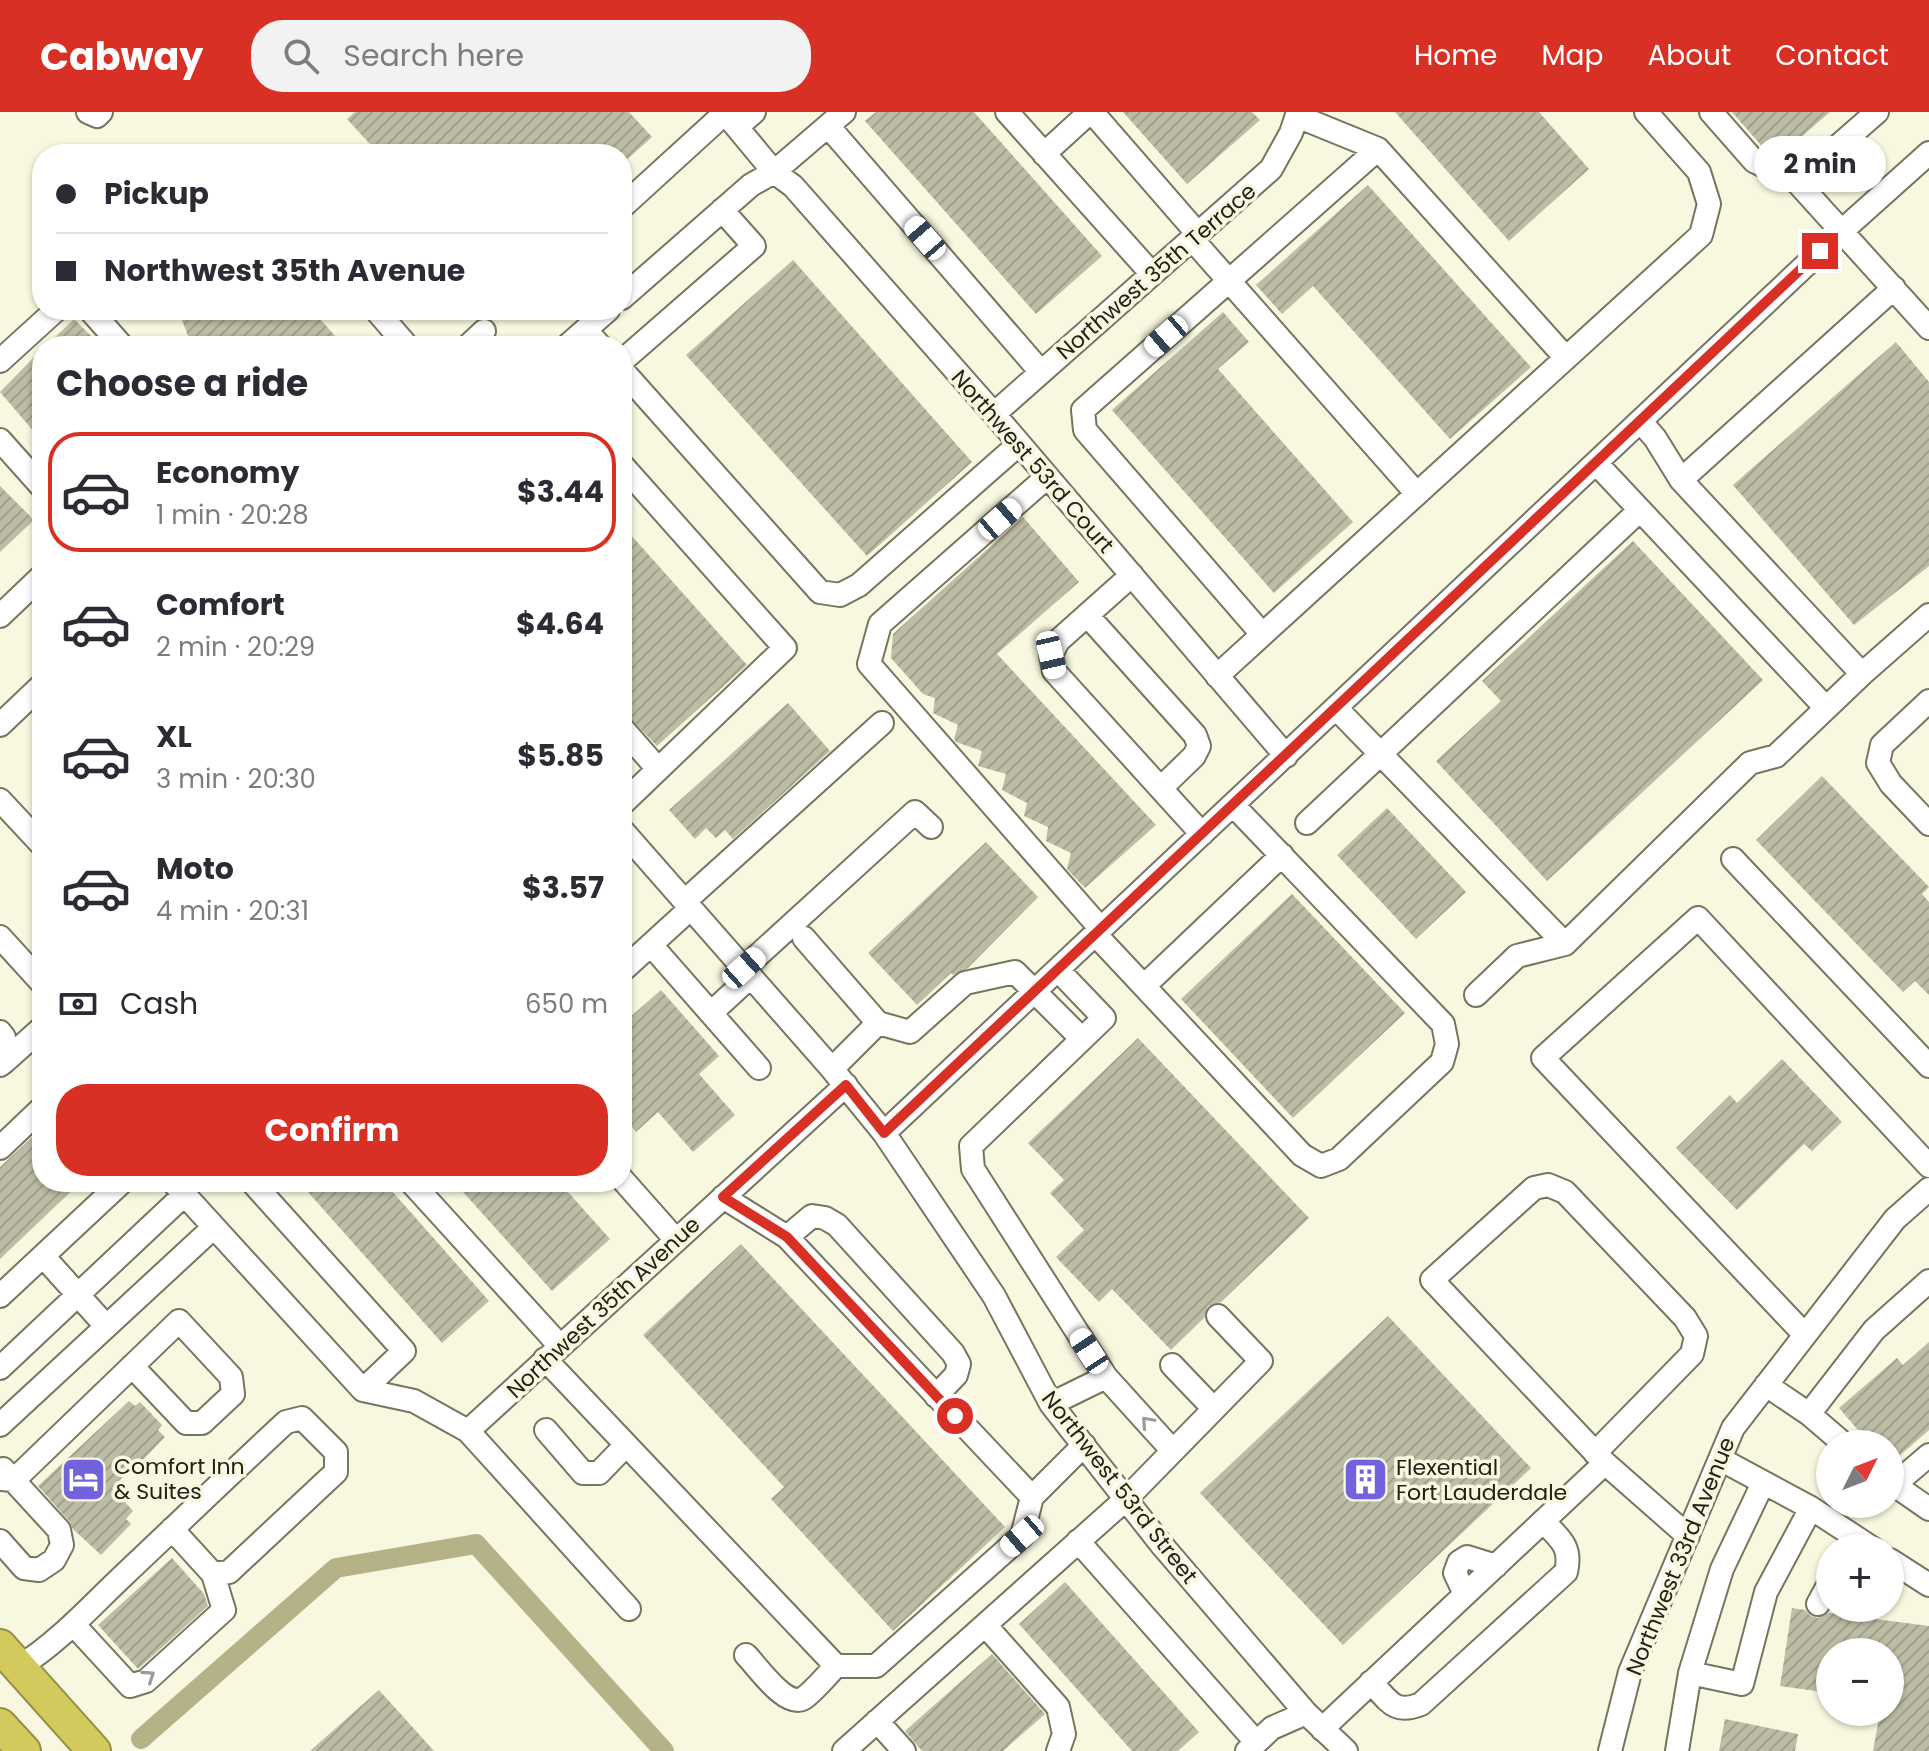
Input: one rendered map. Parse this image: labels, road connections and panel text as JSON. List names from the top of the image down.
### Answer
{
  "streets": {
    "street": [
      "Northwest 35th Terrace",
      "Northwest 53rd Court",
      "Northwest 35th Avenue",
      "Northwest 53rd Street",
      "Northwest 33rd Avenue"
    ]
  },
  "crossings": [
    ["Northwest 35th Terrace", "Northwest 53rd Court"],
    ["Northwest 35th Avenue", "Northwest 53rd Street"]
  ],
  "places": {
    "hotel": ["Comfort Inn & Suites"],
    "building": ["Flexential Fort Lauderdale"]
  },
  "north": "top right",
  "page": {
    "header": "Cabway",
    "search": "Search here",
    "nav": [
      "Home",
      "Map",
      "About",
      "Contact"
    ],
    "bubble": "2 min",
    "banner": ["Pickup", "Northwest 35th Avenue"],
    "heading": "Choose a ride",
    "list": [
      {
        "name": "Economy",
        "note": "1 min · 20:28",
        "value": "$3.44"
      },
      {
        "name": "Comfort",
        "note": "2 min · 20:29",
        "value": "$4.64"
      },
      {
        "name": "XL",
        "note": "3 min · 20:30",
        "value": "$5.85"
      },
      {
        "name": "Moto",
        "note": "4 min · 20:31",
        "value": "$3.57"
      }
    ],
    "pay": ["Cash", "650 m"],
    "buttons": "Confirm",
    "map_buttons": ["+", "−"]
  }
}
